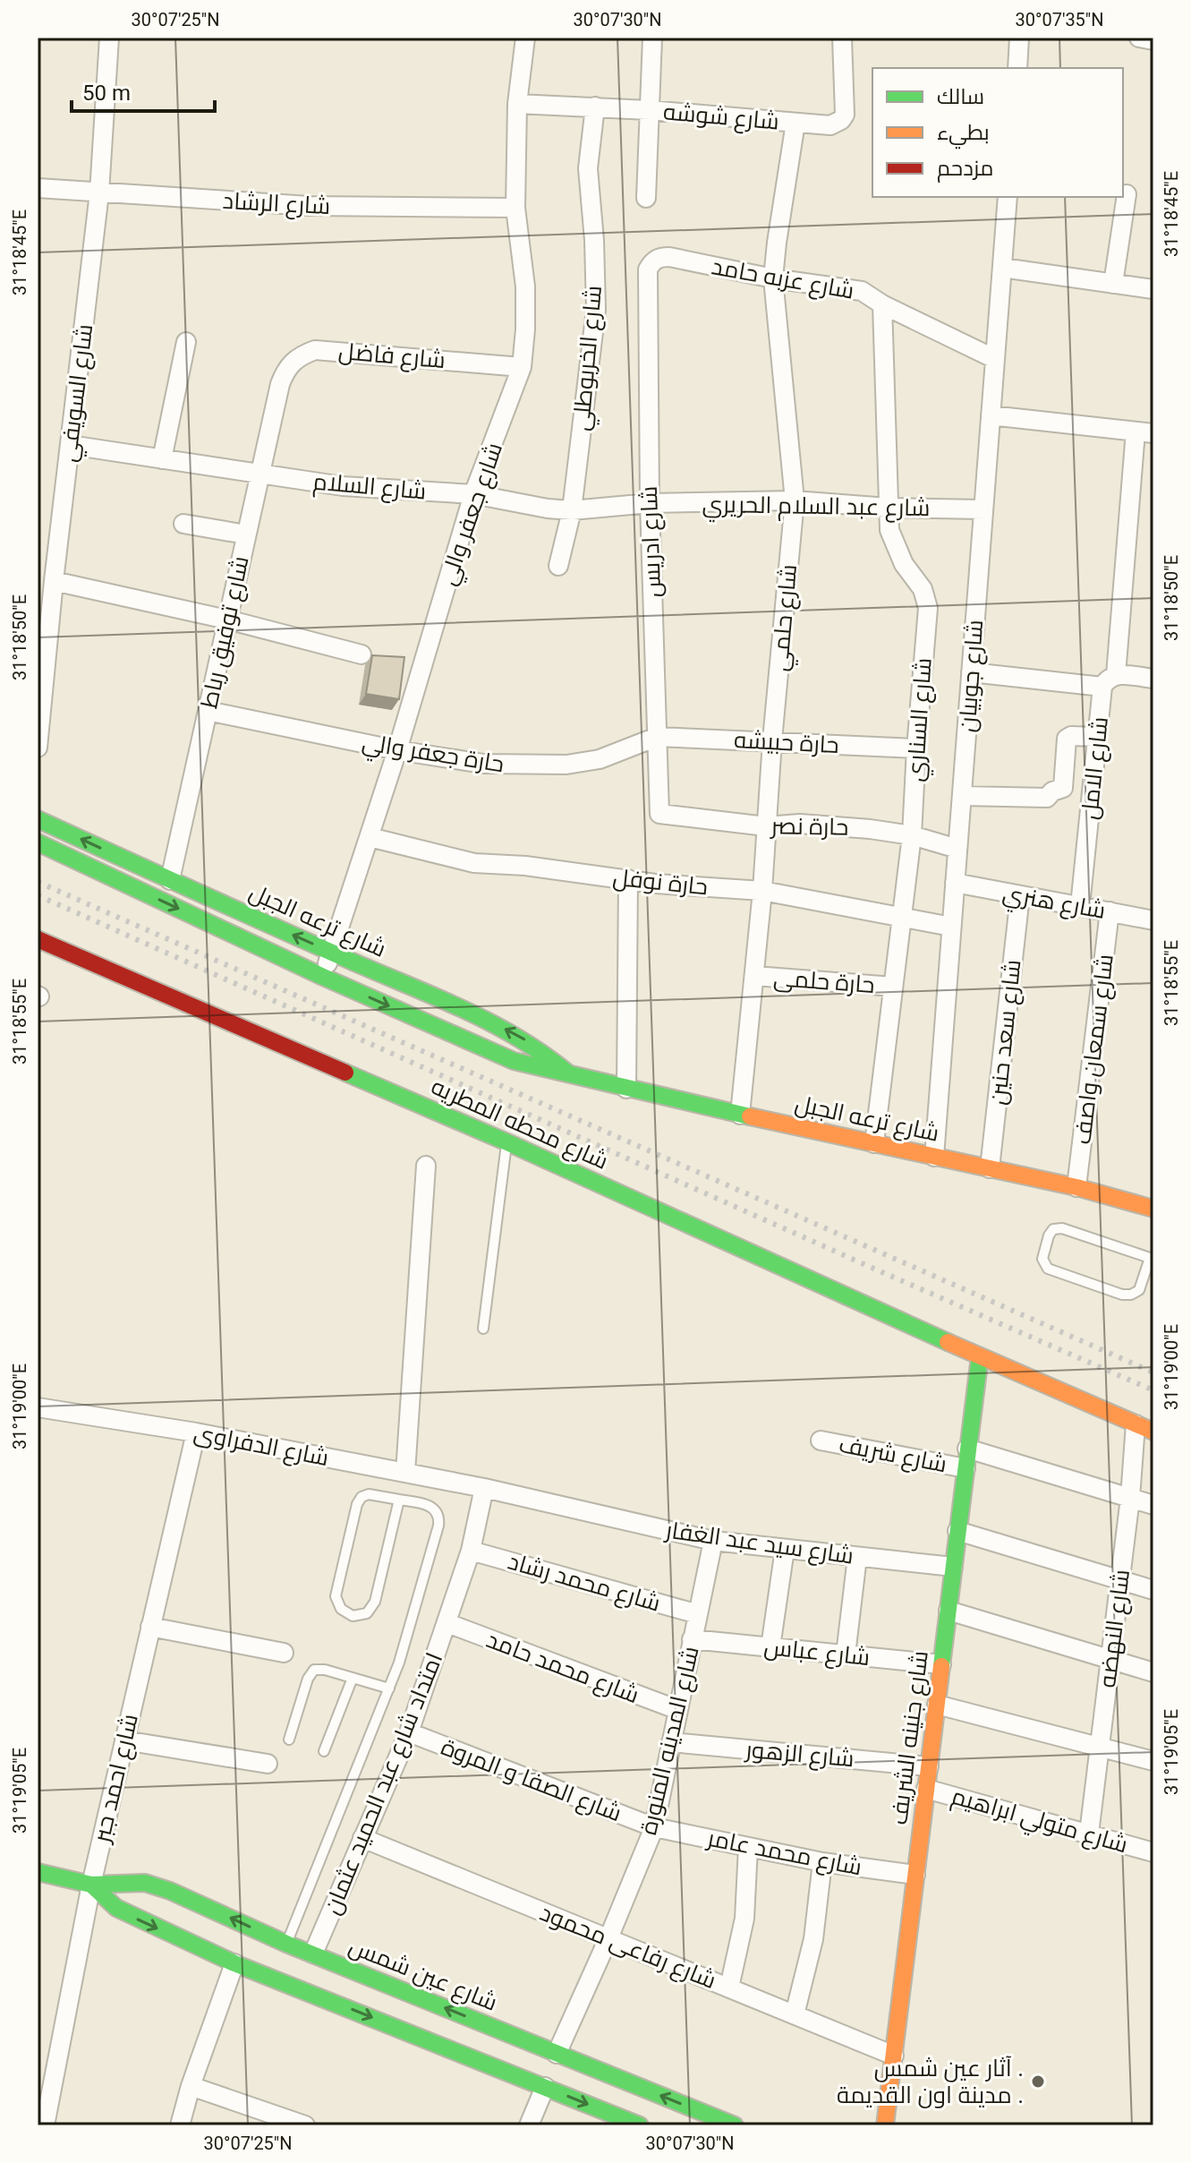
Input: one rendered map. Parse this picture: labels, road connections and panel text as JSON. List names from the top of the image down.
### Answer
{
  "streets": {
    "street": [
      "شارع شوشه",
      "شارع الرشاد",
      "شارع عزبه حامد",
      "شارع فاضل",
      "شارع الخربوطلي",
      "شارع السويفي",
      "شارع السلام",
      "شارع عبد السلام الحريري",
      "شارع جعفر والي",
      "شارع ادريس",
      "شارع حلمي",
      "شارع توفيق رباط",
      "شارع جوبيان",
      "شارع السناري",
      "حارة حبيشه",
      "حارة جعفر والي",
      "شارع الامل",
      "حارة نصر",
      "حارة نوفل",
      "شارع هنري",
      "شارع ترعه الجبل",
      "حارة حلمى",
      "شارع سعد حنين",
      "شارع سمعان واصف",
      "شارع محطه المطريه",
      "شارع الدفراوى",
      "شارع شريف",
      "شارع سيد عبد الغفار",
      "شارع محمد رشاد",
      "شارع النهضه",
      "شارع عباس",
      "شارع محمد حامد",
      "شارع جنينه الشريف",
      "شارع المدينه المنورة",
      "شارع الزهور",
      "شارع احمد جبر",
      "شارع الصفا و المروة",
      "امتداد شارع عبد الحميد عثمان",
      "شارع متولي ابراهيم",
      "شارع محمد عامر",
      "شارع رفاعى محمود",
      "شارع عين شمس"
    ]
  },
  "crossings": [
    ["شارع شوشه", "شارع الخربوطلي"],
    ["شارع شوشه", "شارع جعفر والي"],
    ["شارع شوشه", "شارع حلمي"],
    ["شارع الرشاد", "شارع السويفي"],
    ["شارع الرشاد", "شارع جعفر والي"],
    ["شارع عزبه حامد", "شارع ادريس"],
    ["شارع عزبه حامد", "شارع حلمي"],
    ["شارع عزبه حامد", "شارع جوبيان"],
    ["شارع عزبه حامد", "شارع السناري"],
    ["شارع فاضل", "شارع جعفر والي"],
    ["شارع فاضل", "شارع توفيق رباط"],
    ["شارع الخربوطلي", "شارع السلام"],
    ["شارع السويفي", "شارع السلام"],
    ["شارع السلام", "شارع عبد السلام الحريري"],
    ["شارع السلام", "شارع جعفر والي"],
    ["شارع السلام", "شارع ادريس"],
    ["شارع السلام", "شارع توفيق رباط"],
    ["شارع عبد السلام الحريري", "شارع ادريس"],
    ["شارع عبد السلام الحريري", "شارع حلمي"],
    ["شارع عبد السلام الحريري", "شارع جوبيان"],
    ["شارع عبد السلام الحريري", "شارع السناري"],
    ["شارع جعفر والي", "حارة جعفر والي"],
    ["شارع جعفر والي", "حارة نوفل"],
    ["شارع جعفر والي", "شارع ترعه الجبل"],
    ["شارع ادريس", "حارة حبيشه"],
    ["شارع ادريس", "حارة جعفر والي"],
    ["شارع ادريس", "حارة نصر"],
    ["شارع حلمي", "حارة حبيشه"],
    ["شارع حلمي", "حارة نصر"],
    ["شارع حلمي", "حارة نوفل"],
    ["شارع حلمي", "شارع ترعه الجبل"],
    ["شارع حلمي", "حارة حلمى"],
    ["شارع توفيق رباط", "حارة جعفر والي"],
    ["شارع توفيق رباط", "شارع ترعه الجبل"],
    ["شارع جوبيان", "حارة نصر"],
    ["شارع جوبيان", "حارة نوفل"],
    ["شارع جوبيان", "شارع هنري"],
    ["شارع جوبيان", "شارع ترعه الجبل"],
    ["شارع السناري", "حارة حبيشه"],
    ["شارع السناري", "حارة نصر"],
    ["شارع السناري", "حارة نوفل"],
    ["شارع السناري", "شارع ترعه الجبل"],
    ["شارع السناري", "حارة حلمى"],
    ["حارة حبيشه", "حارة جعفر والي"],
    ["شارع الامل", "شارع هنري"],
    ["شارع هنري", "شارع سعد حنين"],
    ["شارع هنري", "شارع سمعان واصف"],
    ["شارع ترعه الجبل", "شارع سعد حنين"],
    ["شارع ترعه الجبل", "شارع سمعان واصف"],
    ["شارع محطه المطريه", "شارع النهضه"],
    ["شارع محطه المطريه", "شارع جنينه الشريف"],
    ["شارع الدفراوى", "شارع سيد عبد الغفار"],
    ["شارع الدفراوى", "شارع احمد جبر"],
    ["شارع الدفراوى", "امتداد شارع عبد الحميد عثمان"],
    ["شارع شريف", "شارع جنينه الشريف"],
    ["شارع سيد عبد الغفار", "شارع جنينه الشريف"],
    ["شارع سيد عبد الغفار", "شارع المدينه المنورة"],
    ["شارع سيد عبد الغفار", "امتداد شارع عبد الحميد عثمان"],
    ["شارع محمد رشاد", "شارع المدينه المنورة"],
    ["شارع محمد رشاد", "امتداد شارع عبد الحميد عثمان"],
    ["شارع النهضه", "شارع متولي ابراهيم"],
    ["شارع عباس", "شارع جنينه الشريف"],
    ["شارع عباس", "شارع المدينه المنورة"],
    ["شارع محمد حامد", "شارع المدينه المنورة"],
    ["شارع محمد حامد", "امتداد شارع عبد الحميد عثمان"],
    ["شارع جنينه الشريف", "شارع الزهور"],
    ["شارع جنينه الشريف", "شارع متولي ابراهيم"],
    ["شارع جنينه الشريف", "شارع محمد عامر"],
    ["شارع جنينه الشريف", "شارع رفاعى محمود"],
    ["شارع المدينه المنورة", "شارع الزهور"],
    ["شارع المدينه المنورة", "شارع الصفا و المروة"],
    ["شارع المدينه المنورة", "شارع محمد عامر"],
    ["شارع المدينه المنورة", "شارع رفاعى محمود"],
    ["شارع المدينه المنورة", "شارع عين شمس"],
    ["شارع احمد جبر", "شارع عين شمس"],
    ["شارع الصفا و المروة", "امتداد شارع عبد الحميد عثمان"],
    ["شارع الصفا و المروة", "شارع محمد عامر"],
    ["امتداد شارع عبد الحميد عثمان", "شارع رفاعى محمود"],
    ["امتداد شارع عبد الحميد عثمان", "شارع عين شمس"]
  ],
  "places": ["آثار عين شمس . مدينة اون القديمة ."],
  "legend": ["سالك", "بطيء", "مزدحم"],
  "scale_bar": "50 m",
  "coordinates": [
    "30°07'25\"N",
    "30°07'30\"N",
    "30°07'35\"N",
    "31°18'45\"E",
    "31°18'50\"E",
    "31°18'55\"E",
    "31°19'00\"E",
    "31°19'05\"E"
  ]
}
